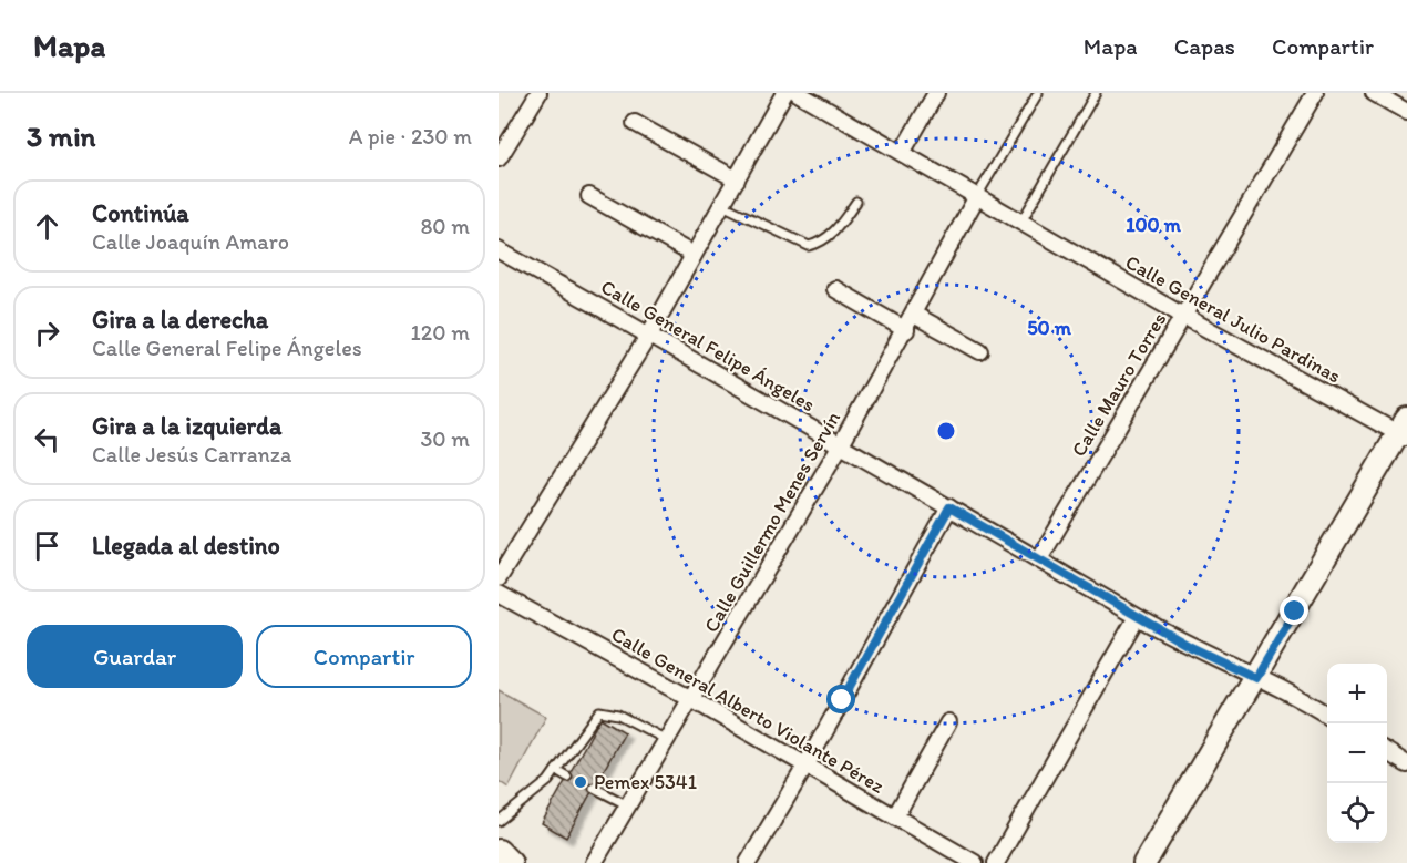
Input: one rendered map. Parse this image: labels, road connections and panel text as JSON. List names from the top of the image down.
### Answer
{
  "streets": {
    "street": [
      "Calle General Julio Pardinas",
      "Calle General Felipe Ángeles",
      "Calle Mauro Torres",
      "Calle Guillermo Menes Servín",
      "Calle General Alberto Violante Pérez"
    ]
  },
  "crossings": [
    ["Calle General Julio Pardinas", "Calle Mauro Torres"],
    ["Calle General Julio Pardinas", "Calle Guillermo Menes Servín"],
    ["Calle General Felipe Ángeles", "Calle Mauro Torres"],
    ["Calle General Felipe Ángeles", "Calle Guillermo Menes Servín"],
    ["Calle Guillermo Menes Servín", "Calle General Alberto Violante Pérez"]
  ],
  "places": ["Pemex 5341"],
  "page": {
    "header": "Mapa",
    "nav": ["Mapa", "Capas", "Compartir"],
    "heading": ["3 min", "A pie · 230 m"],
    "list": [
      ["Continúa", "Calle Joaquín Amaro", "80 m"],
      ["Gira a la derecha", "Calle General Felipe Ángeles", "120 m"],
      ["Gira a la izquierda", "Calle Jesús Carranza", "30 m"],
      "Llegada al destino"
    ],
    "buttons": ["Guardar", "Compartir"],
    "map_buttons": ["+", "−"]
  },
  "rings": ["100 m", "50 m"]
}
